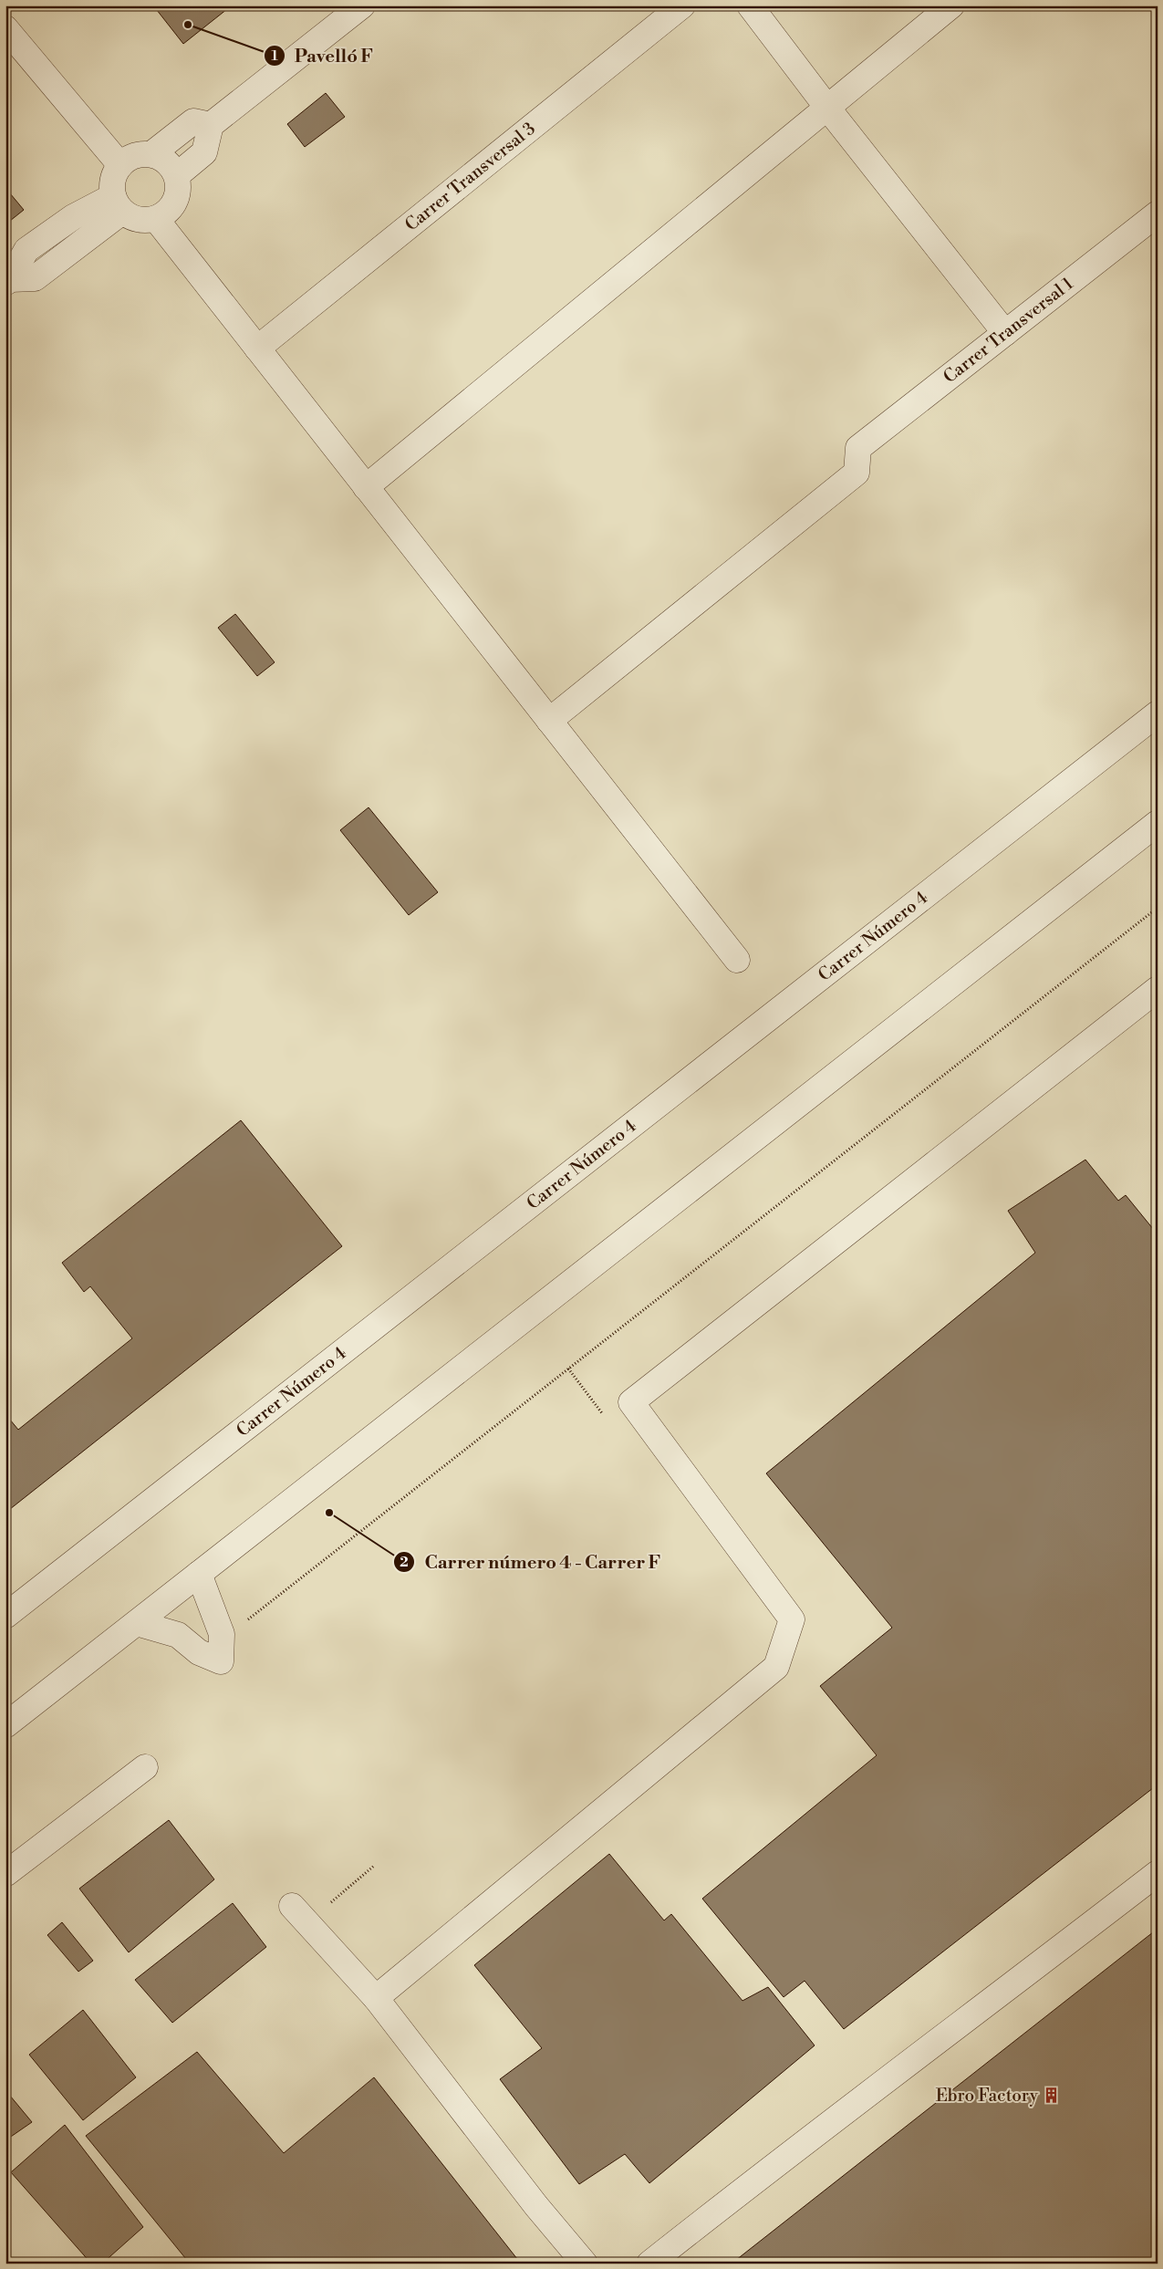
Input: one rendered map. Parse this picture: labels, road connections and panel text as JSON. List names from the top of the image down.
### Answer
{
  "streets": {
    "street": ["Carrer Transversal 3", "Carrer Transversal 1", "Carrer Número 4"]
  },
  "places": {
    "other": ["Pavelló F", "Carrer número 4 - Carrer F"],
    "building": ["Ebro Factory"]
  }
}
